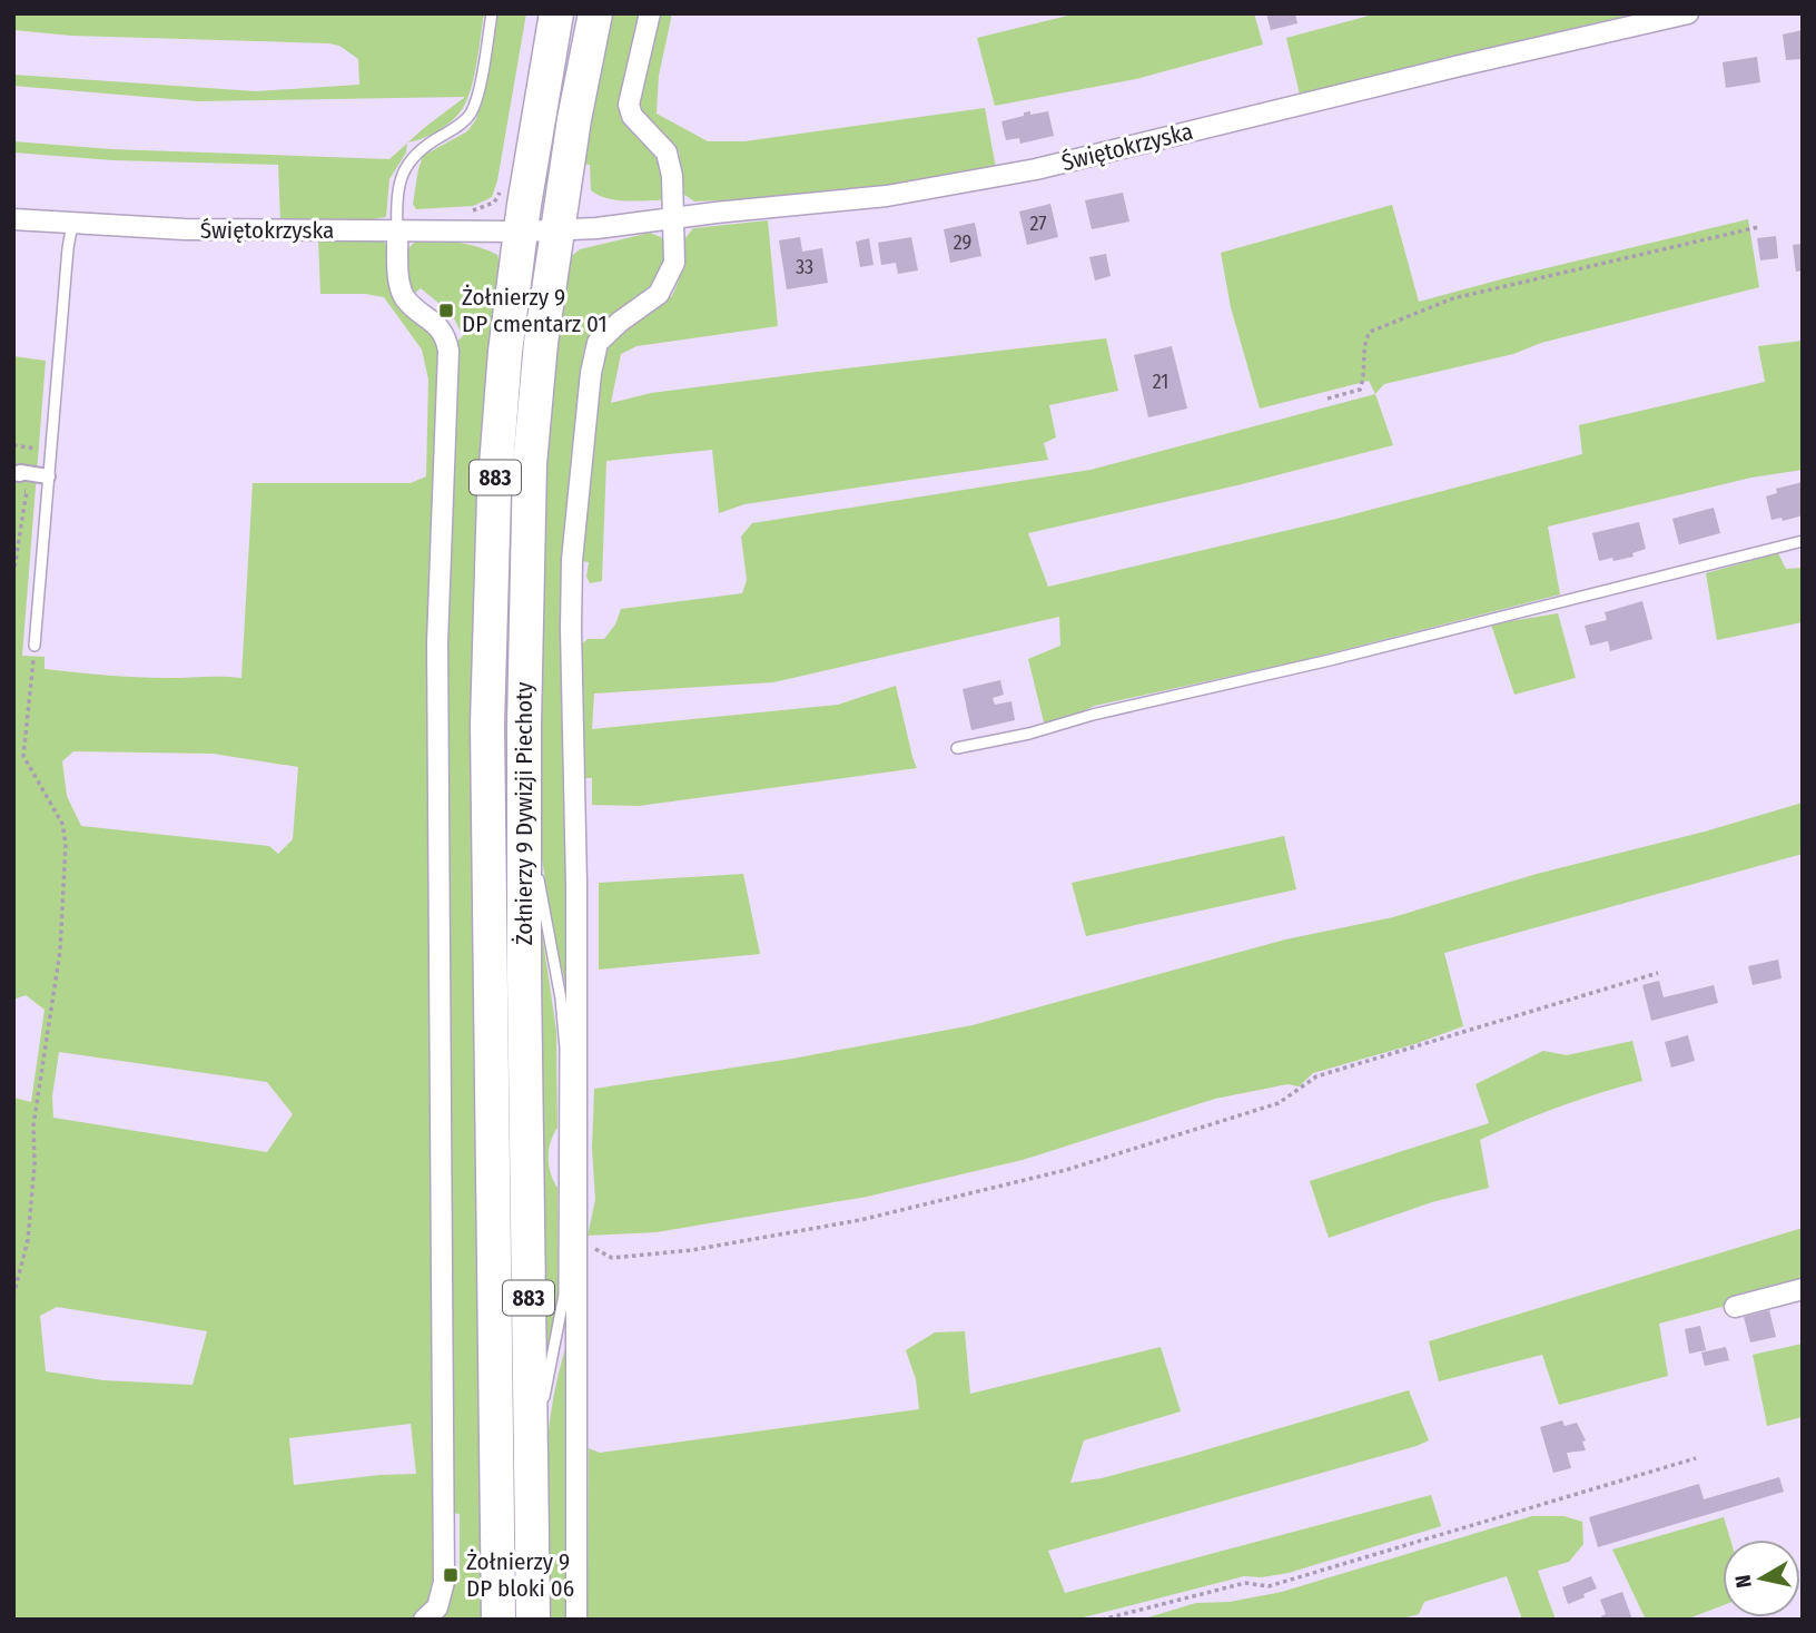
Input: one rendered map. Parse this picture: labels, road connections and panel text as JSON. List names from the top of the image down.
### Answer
{
  "streets": {
    "highway": ["883", "Żołnierzy 9 Dywizji Piechoty"],
    "street": ["Świętokrzyska"]
  },
  "crossings": [
    ["Świętokrzyska", "Żołnierzy 9 Dywizji Piechoty"]
  ],
  "places": {
    "transit": ["Żołnierzy 9 DP cmentarz 01", "Żołnierzy 9 DP bloki 06"]
  },
  "house_numbers": [
    "27",
    "29",
    "33",
    "21"
  ],
  "north": "left"
}
